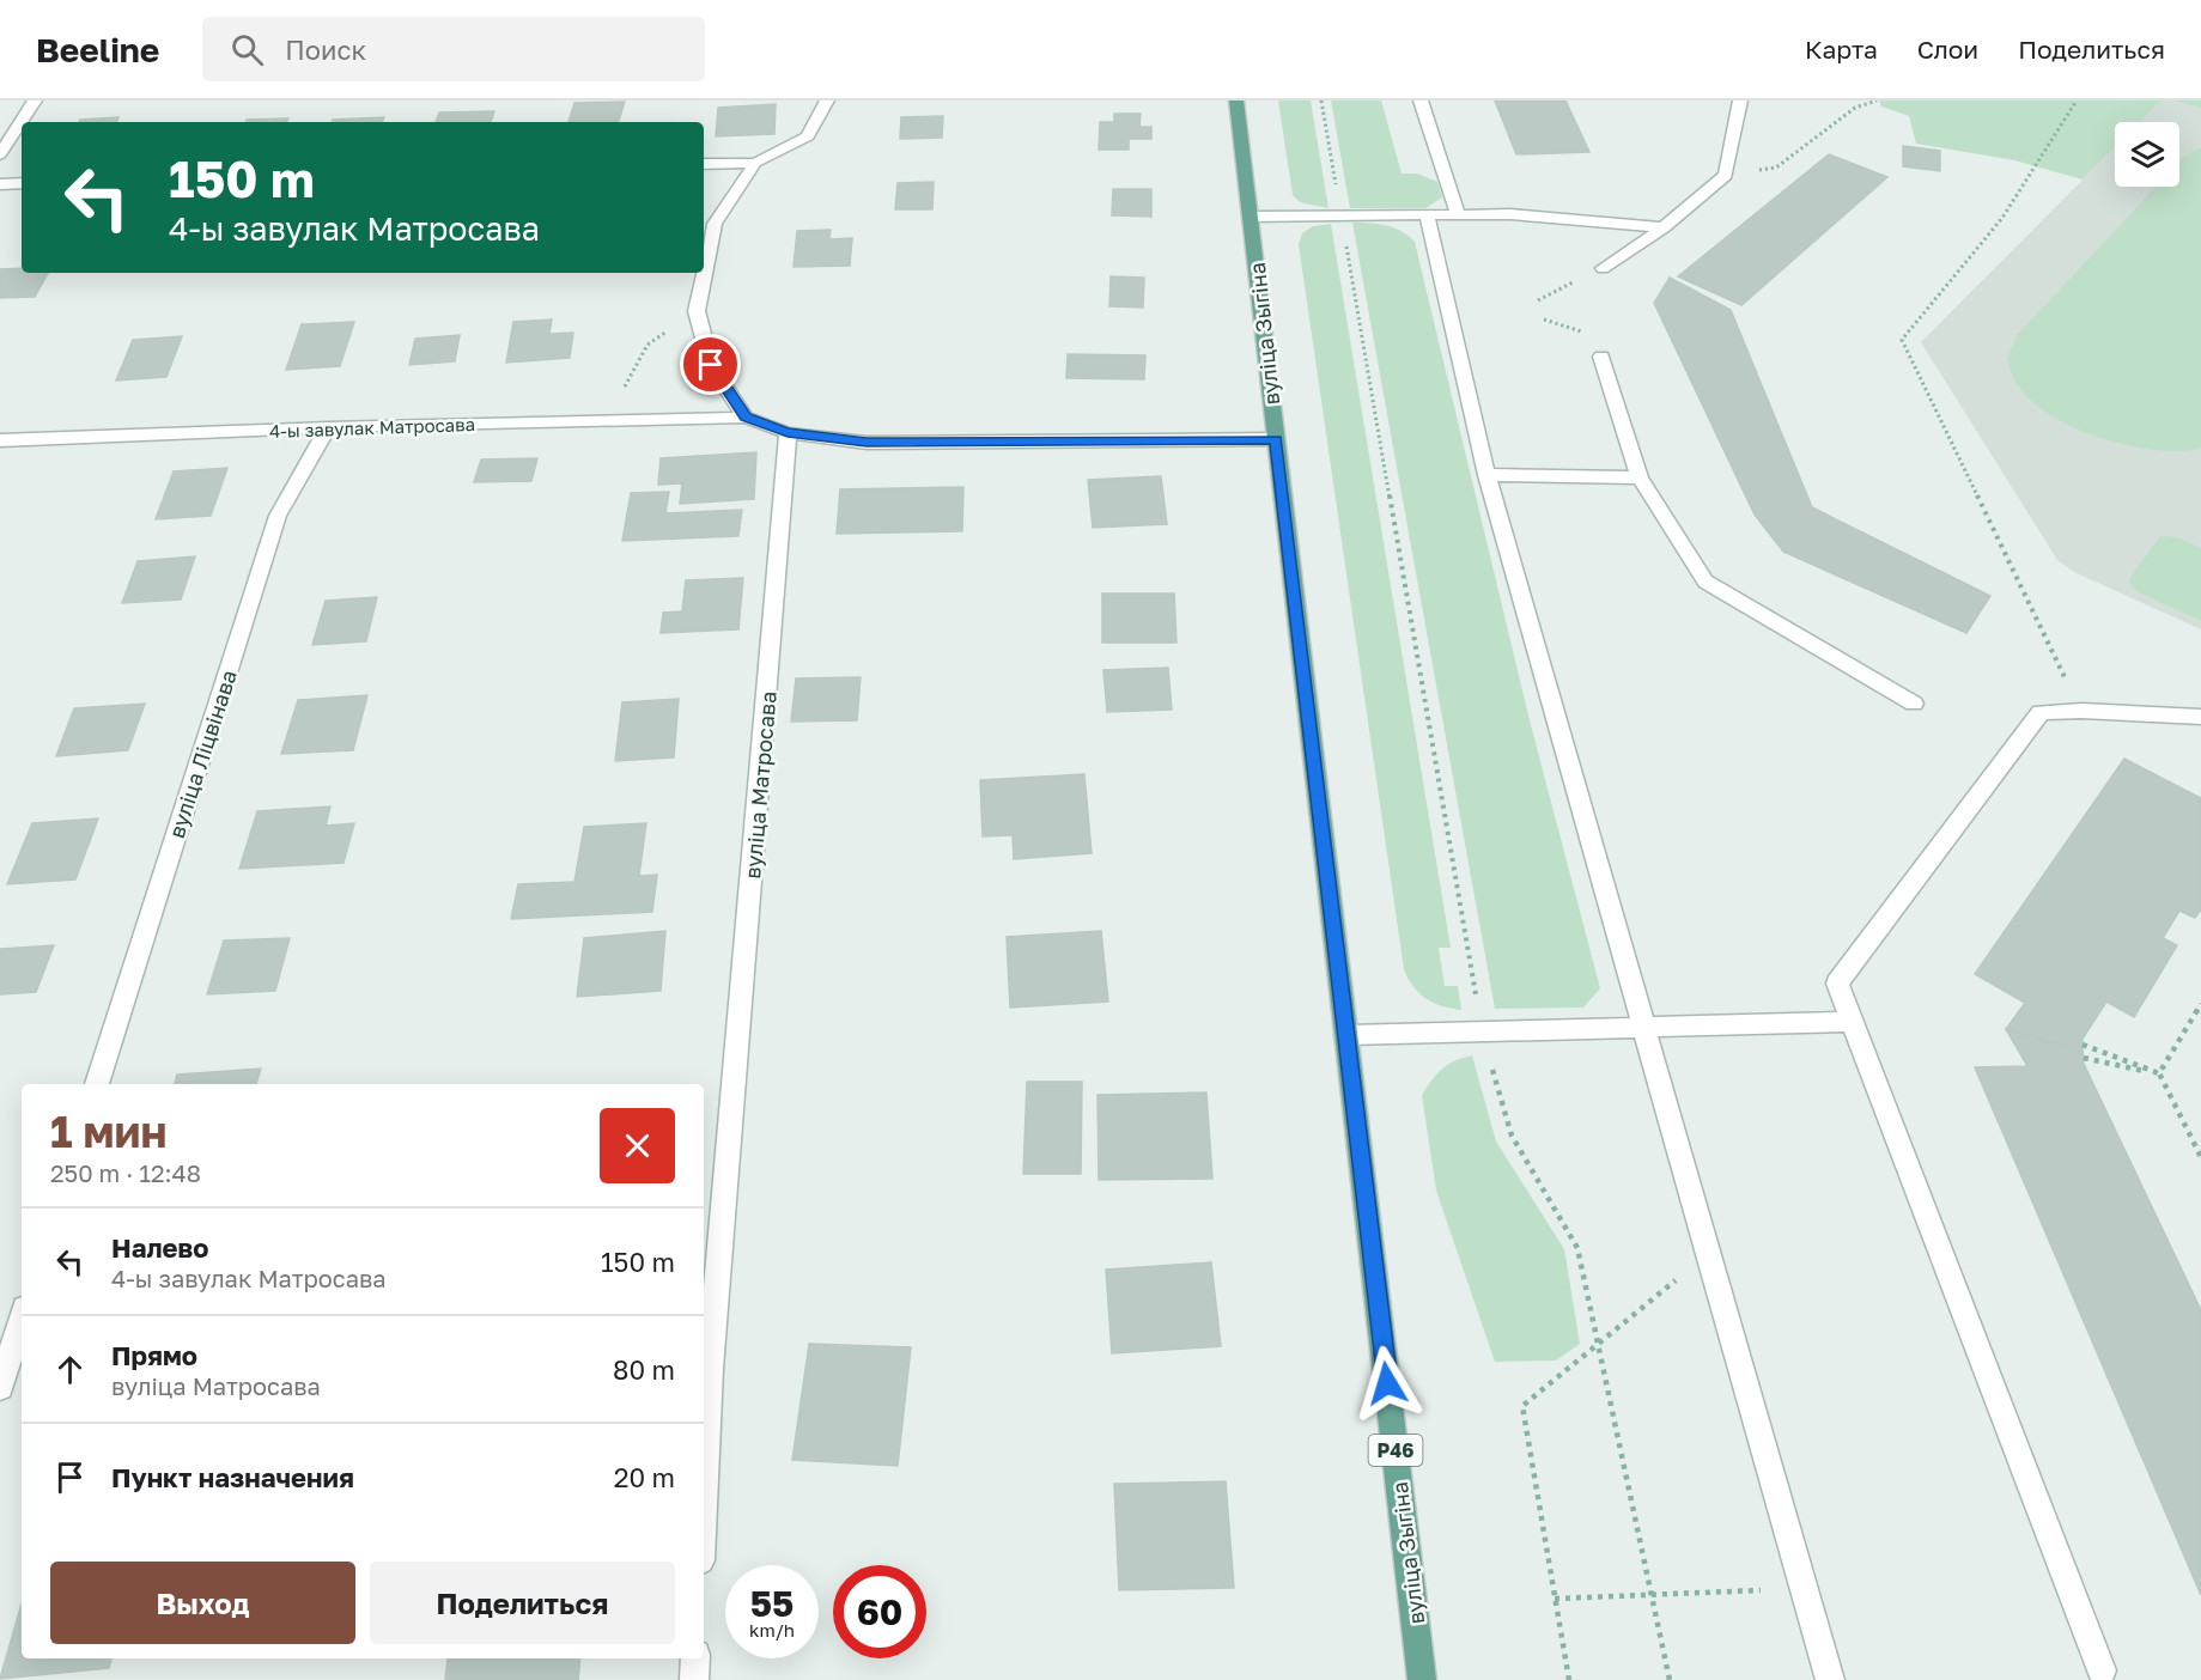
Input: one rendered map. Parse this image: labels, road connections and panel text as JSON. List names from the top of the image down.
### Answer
{
  "streets": {
    "main road": ["вуліца Зыгіна", "Р46"],
    "street": ["4-ы завулак Матросава", "вуліца Ліцвінава", "вуліца Матросава"]
  },
  "crossings": [
    ["4-ы завулак Матросава", "вуліца Ліцвінава"]
  ],
  "page": {
    "header": "Beeline",
    "search": "Поиск",
    "nav": ["Карта", "Слои", "Поделиться"],
    "turn": ["150 m", "4-ы завулак Матросава"],
    "heading": ["1 мин", "250 m · 12:48"],
    "list": [
      {
        "name": "Налево",
        "note": "4-ы завулак Матросава",
        "value": "150 m"
      },
      {
        "name": "Прямо",
        "note": "вуліца Матросава",
        "value": "80 m"
      },
      {
        "name": "Пункт назначения",
        "value": "20 m"
      }
    ],
    "buttons": ["Выход", "Поделиться"],
    "speed": "55 km/h",
    "limit": "60"
  }
}
